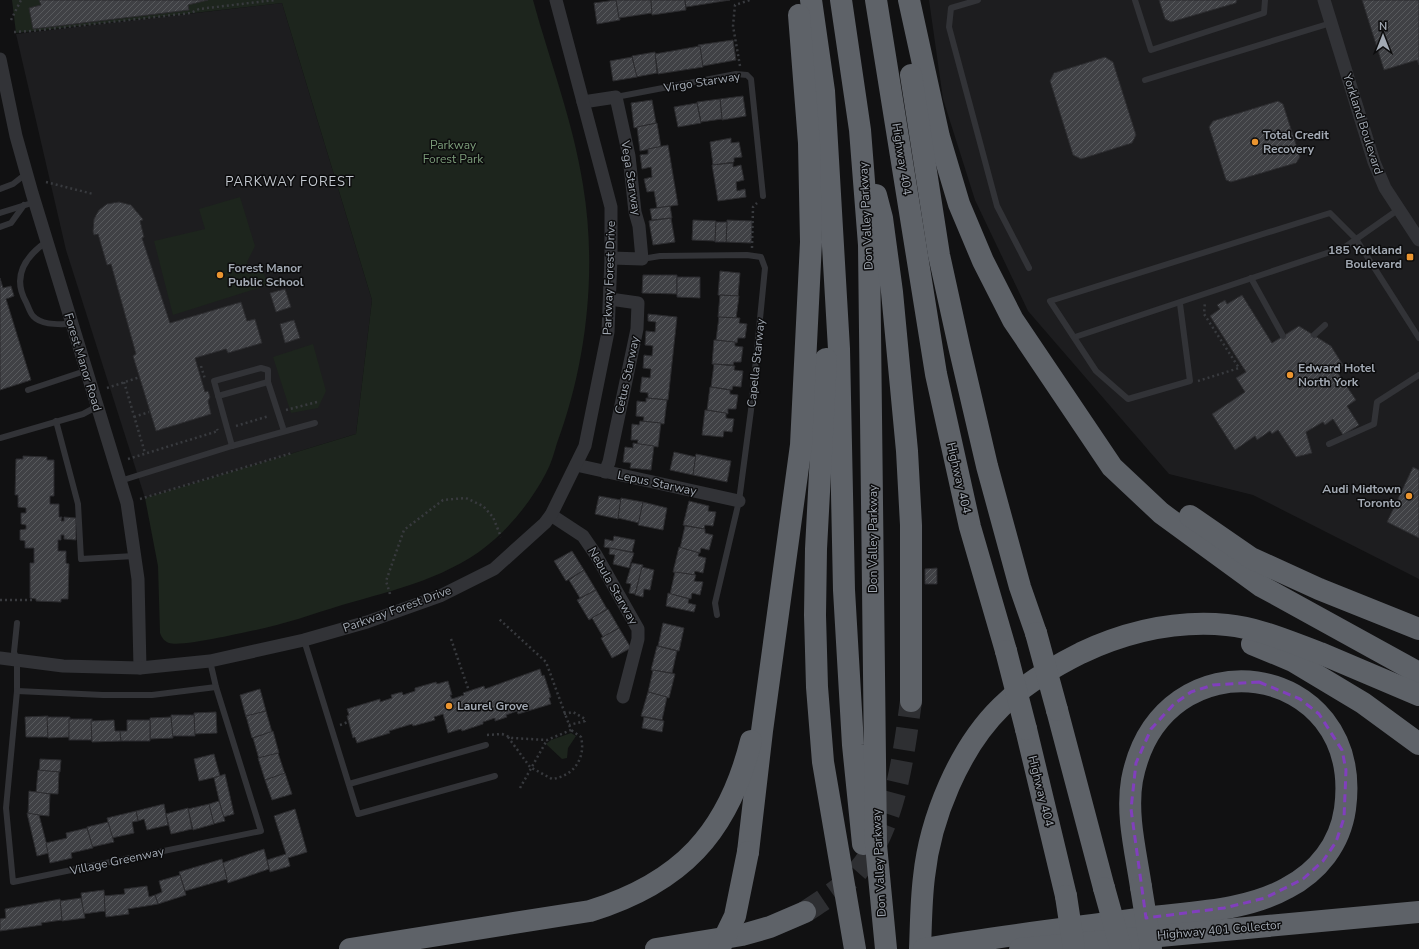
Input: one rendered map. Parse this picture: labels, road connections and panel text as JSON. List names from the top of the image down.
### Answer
{
  "streets": {
    "highway": ["Highway 404", "Don Valley Parkway", "Highway 401 Collector"],
    "street": [
      "Virgo Starway",
      "Yorkland Boulevard",
      "Vega Starway",
      "Parkway Forest Drive",
      "Forest Manor Road",
      "Capella Starway",
      "Cetus Starway",
      "Lepus Starway",
      "Nebula Starway"
    ],
    "lane": ["Village Greenway"]
  },
  "crossings": [
    ["Virgo Starway", "Vega Starway"],
    ["Virgo Starway", "Parkway Forest Drive"],
    ["Vega Starway", "Capella Starway"],
    ["Parkway Forest Drive", "Forest Manor Road"],
    ["Parkway Forest Drive", "Capella Starway"],
    ["Parkway Forest Drive", "Cetus Starway"],
    ["Parkway Forest Drive", "Lepus Starway"],
    ["Parkway Forest Drive", "Nebula Starway"],
    ["Parkway Forest Drive", "Village Greenway"],
    ["Capella Starway", "Lepus Starway"],
    ["Cetus Starway", "Lepus Starway"]
  ],
  "districts": ["PARKWAY FOREST"],
  "parks": ["Parkway Forest Park"],
  "places": {
    "other": [
      "Total Credit Recovery",
      "Forest Manor Public School",
      "Edward Hotel North York",
      "Audi Midtown Toronto",
      "Laurel Grove"
    ],
    "transit": ["185 Yorkland Boulevard"]
  },
  "north": "top"
}
